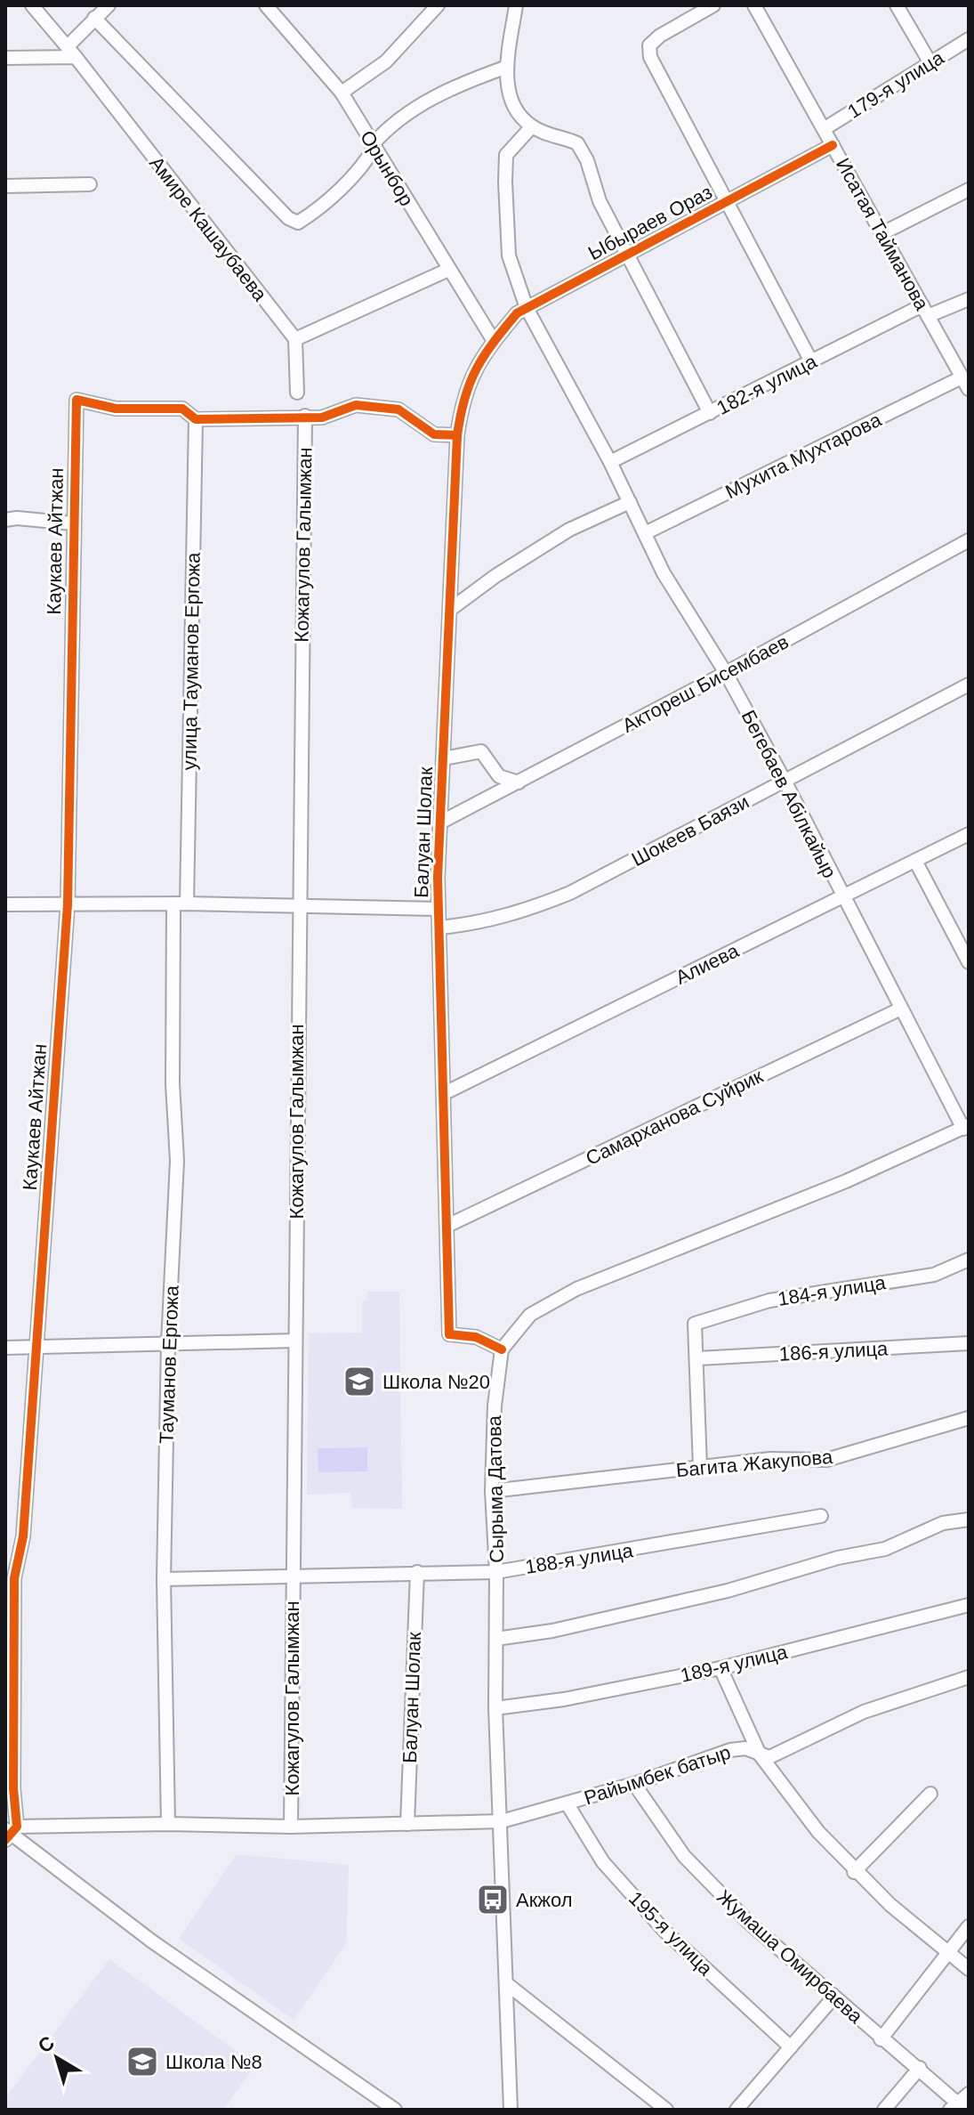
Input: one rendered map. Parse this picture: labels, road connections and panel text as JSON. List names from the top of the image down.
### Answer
{
  "streets": {
    "street": [
      "179-я улица",
      "Орынбор",
      "Ыбыраев Ораз",
      "Амире Кашаубаева",
      "Исатая Тайманова",
      "182-я улица",
      "Мухита Мухтарова",
      "Каукаев Айтжан",
      "Кожагулов Галымжан",
      "улица Тауманов Ергожа",
      "Актореш Бисембаев",
      "Бегебаев Абілкайыр",
      "Шокеев Баязи",
      "Балуан Шолак",
      "Алиева",
      "Самарханова Суйрик",
      "184-я улица",
      "186-я улица",
      "Тауманов Ергожа",
      "Багита Жакупова",
      "Сырыма Датова",
      "188-я улица",
      "189-я улица",
      "Райымбек батыр",
      "195-я улица",
      "Жумаша Омирбаева"
    ]
  },
  "crossings": [
    ["179-я улица", "Исатая Тайманова"],
    ["Орынбор", "Ыбыраев Ораз"],
    ["Орынбор", "Балуан Шолак"],
    ["Ыбыраев Ораз", "Исатая Тайманова"],
    ["Ыбыраев Ораз", "Бегебаев Абілкайыр"],
    ["Ыбыраев Ораз", "Балуан Шолак"],
    ["Исатая Тайманова", "182-я улица"],
    ["Исатая Тайманова", "Мухита Мухтарова"],
    ["182-я улица", "Бегебаев Абілкайыр"],
    ["Мухита Мухтарова", "Бегебаев Абілкайыр"],
    ["Каукаев Айтжан", "улица Тауманов Ергожа"],
    ["Каукаев Айтжан", "Райымбек батыр"],
    ["Кожагулов Галымжан", "188-я улица"],
    ["Кожагулов Галымжан", "Райымбек батыр"],
    ["улица Тауманов Ергожа", "Тауманов Ергожа"],
    ["Актореш Бисембаев", "Бегебаев Абілкайыр"],
    ["Актореш Бисембаев", "Балуан Шолак"],
    ["Бегебаев Абілкайыр", "Шокеев Баязи"],
    ["Бегебаев Абілкайыр", "Алиева"],
    ["Бегебаев Абілкайыр", "Самарханова Суйрик"],
    ["Шокеев Баязи", "Балуан Шолак"],
    ["Балуан Шолак", "Алиева"],
    ["Балуан Шолак", "Самарханова Суйрик"],
    ["Балуан Шолак", "Сырыма Датова"],
    ["Балуан Шолак", "188-я улица"],
    ["Балуан Шолак", "Райымбек батыр"],
    ["184-я улица", "186-я улица"],
    ["Тауманов Ергожа", "188-я улица"],
    ["Тауманов Ергожа", "Райымбек батыр"],
    ["Багита Жакупова", "Сырыма Датова"],
    ["Сырыма Датова", "188-я улица"],
    ["Сырыма Датова", "189-я улица"],
    ["Сырыма Датова", "Райымбек батыр"],
    ["Райымбек батыр", "195-я улица"],
    ["Райымбек батыр", "Жумаша Омирбаева"]
  ],
  "places": {
    "school or university": ["Школа №20", "Школа №8"],
    "bus stop": ["Акжол"]
  },
  "north": "top left"
}
